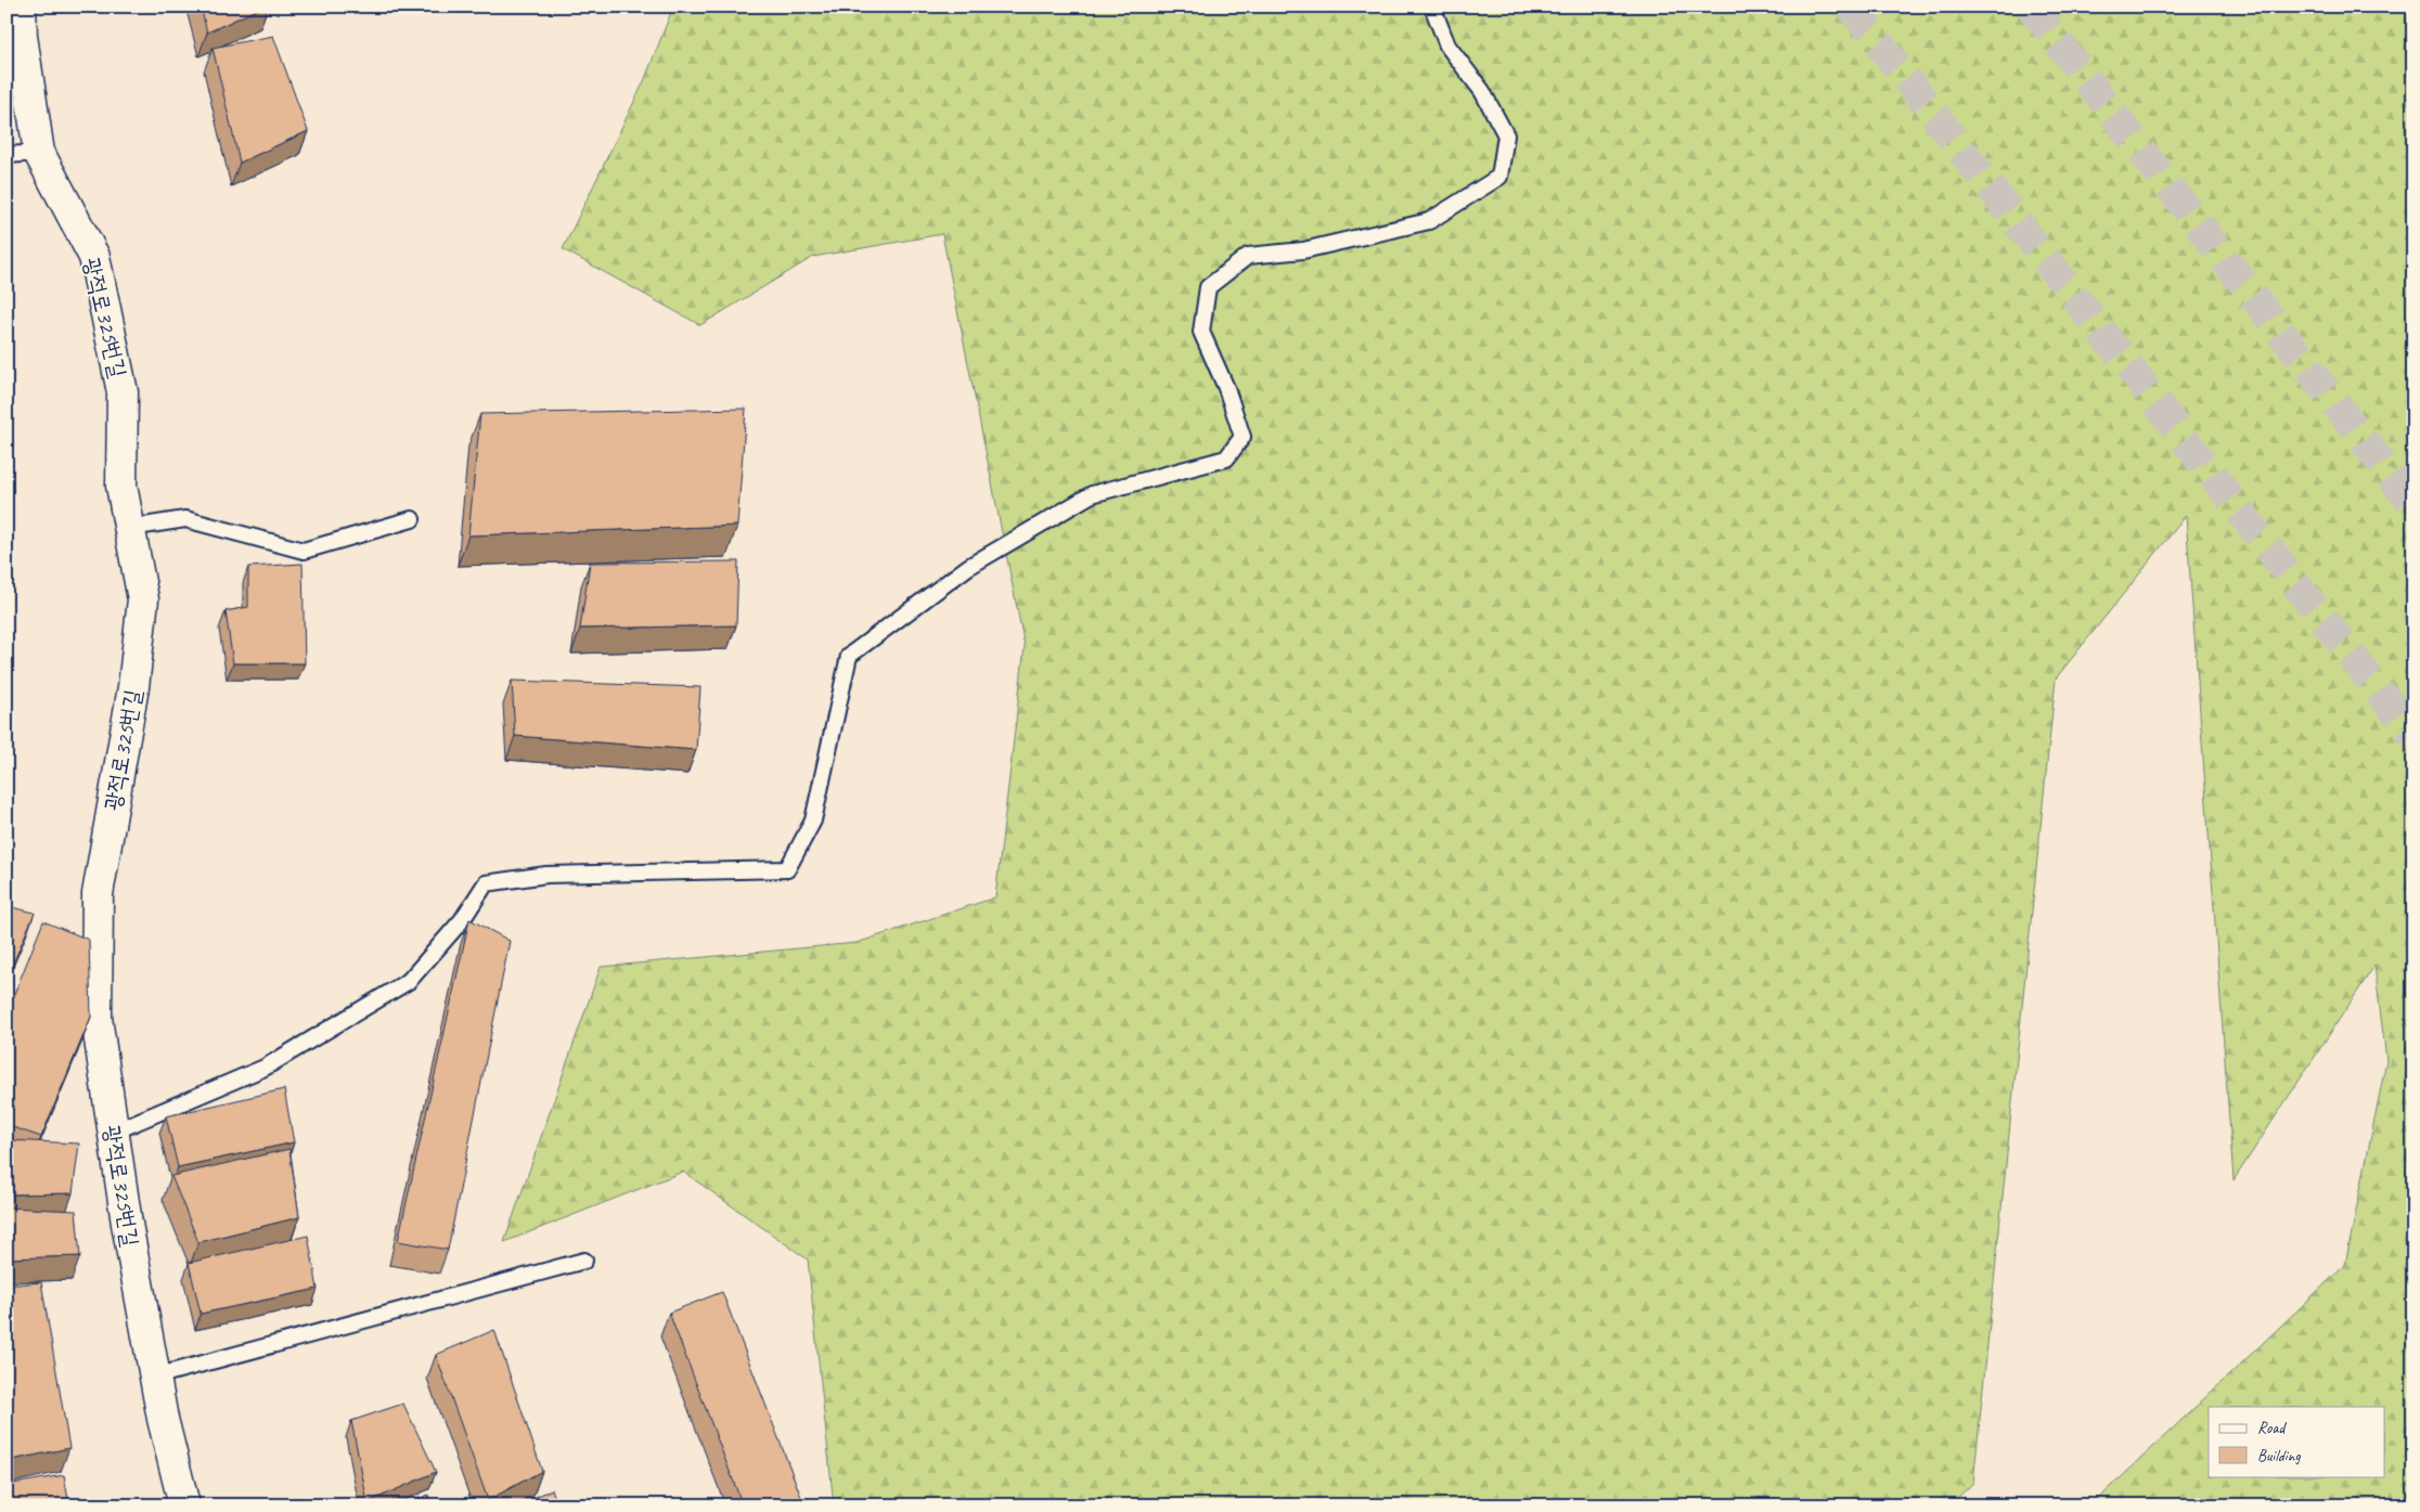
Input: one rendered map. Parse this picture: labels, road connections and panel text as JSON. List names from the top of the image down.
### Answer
{
  "streets": {
    "street": ["광적로325번길"]
  },
  "legend": ["Road", "Building"]
}
